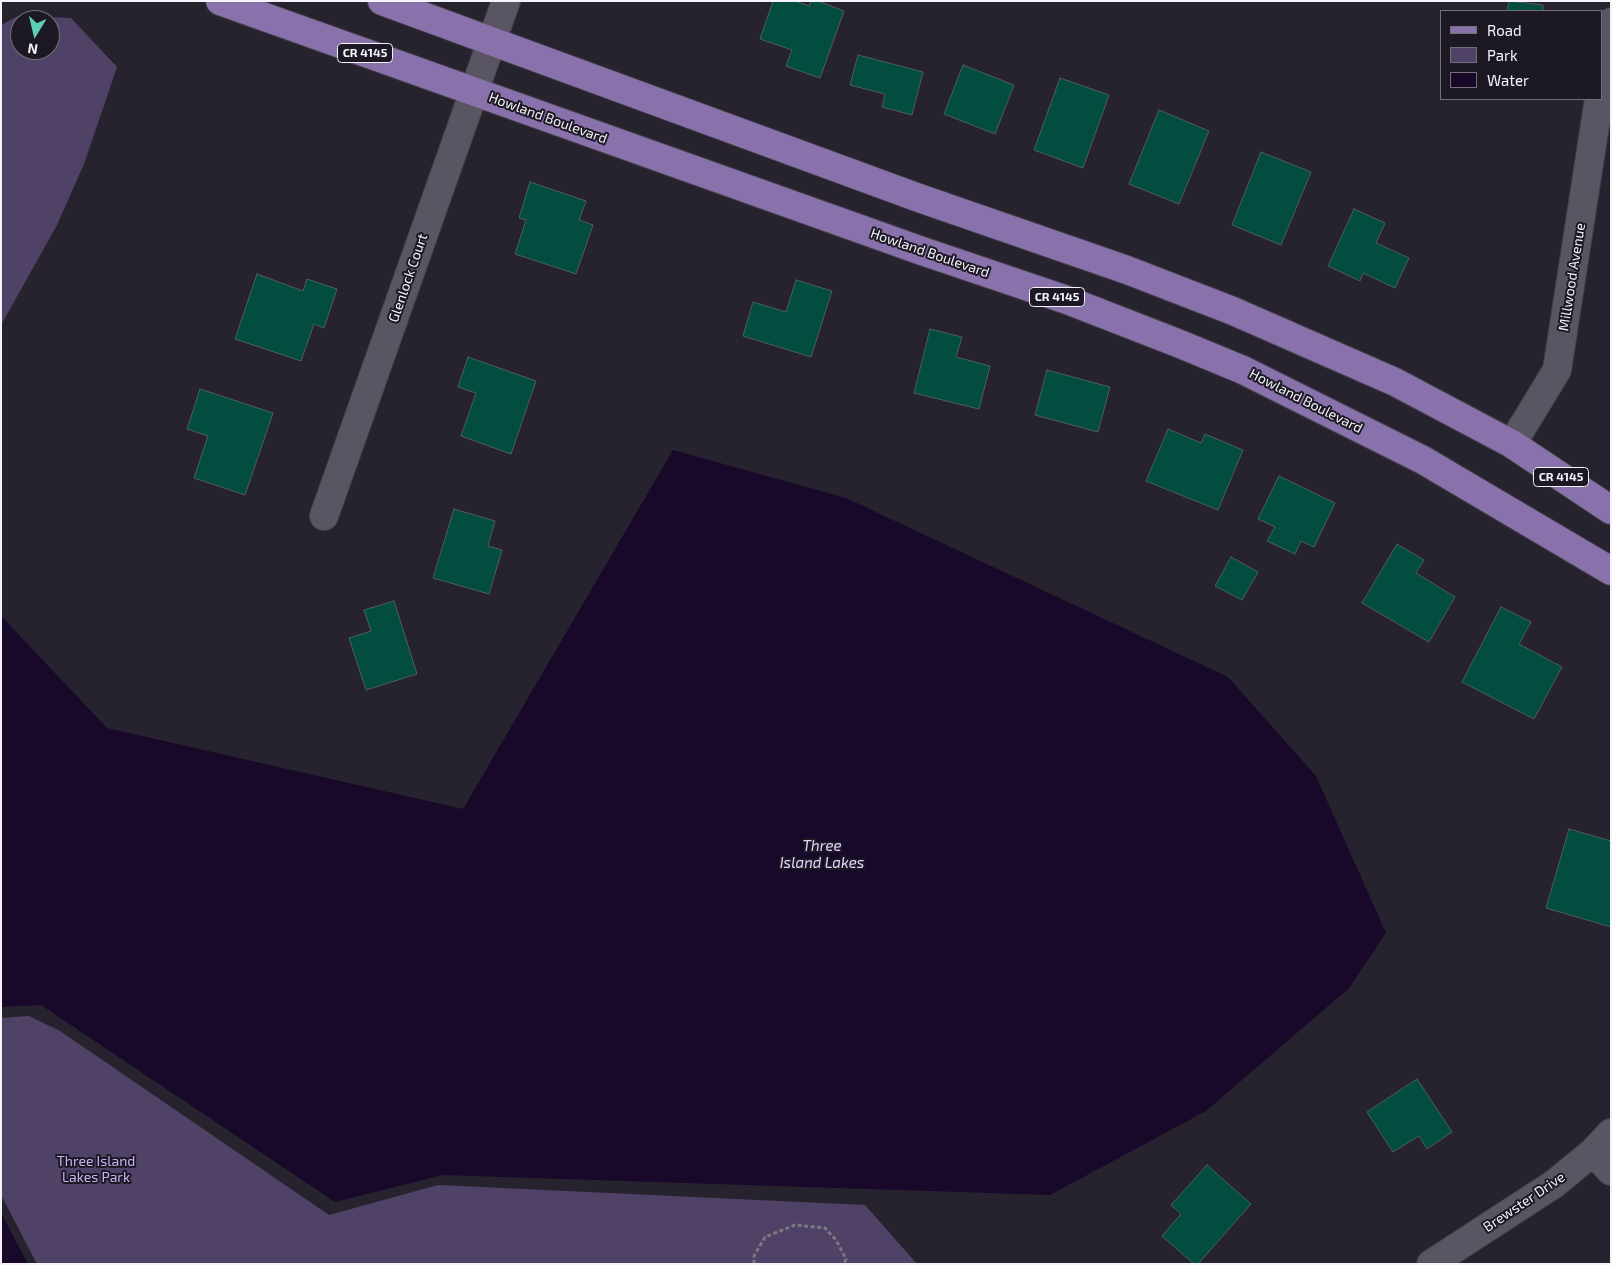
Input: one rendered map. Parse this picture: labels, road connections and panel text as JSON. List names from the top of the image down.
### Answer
{
  "streets": {
    "main road": ["CR 4145", "Howland Boulevard"],
    "street": ["Millwood Avenue", "Glenlock Court", "Brewster Drive"]
  },
  "crossings": [
    ["CR 4145", "Millwood Avenue"],
    ["CR 4145", "Glenlock Court"],
    ["Howland Boulevard", "Glenlock Court"]
  ],
  "water": ["Three Island Lakes"],
  "parks": ["Three Island Lakes Park"],
  "legend": ["Road", "Park", "Water"],
  "north": "bottom"
}
